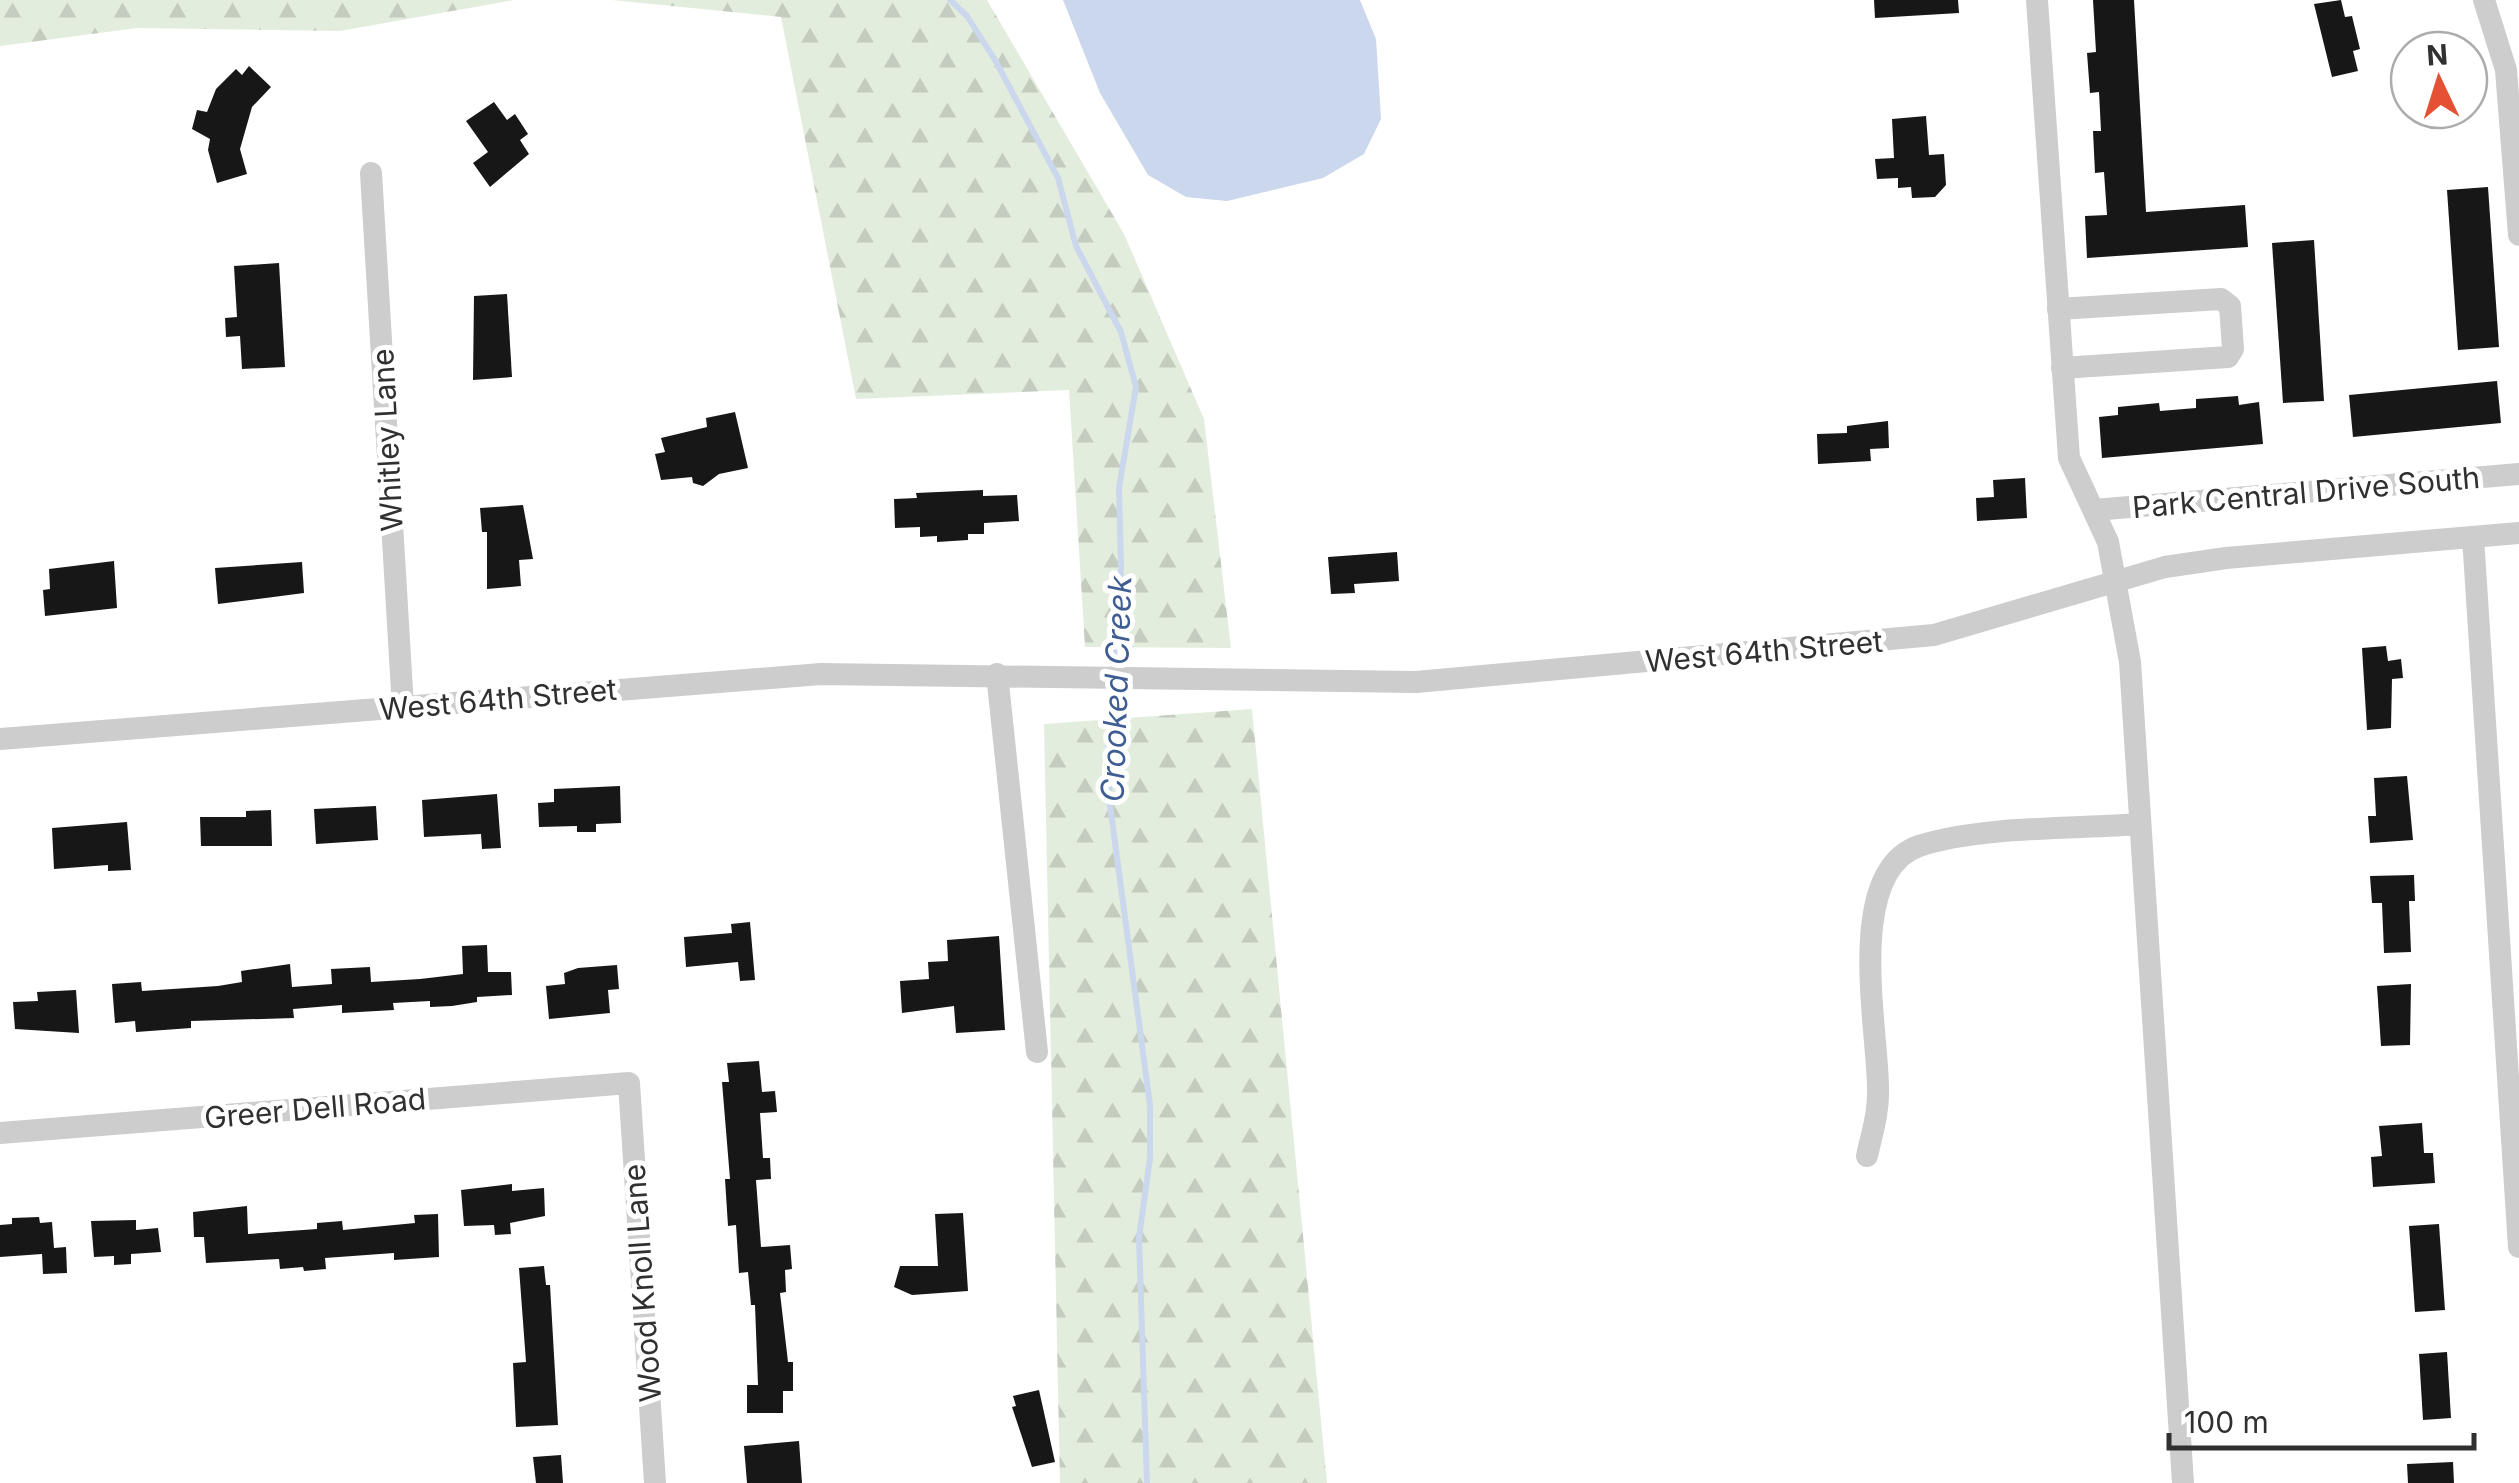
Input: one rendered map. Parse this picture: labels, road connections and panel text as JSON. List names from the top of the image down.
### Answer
{
  "streets": {
    "street": [
      "Whitley Lane",
      "Park Central Drive South",
      "West 64th Street",
      "Greer Dell Road",
      "Wood Knoll Lane"
    ]
  },
  "crossings": [
    ["Whitley Lane", "West 64th Street"],
    ["Greer Dell Road", "Wood Knoll Lane"]
  ],
  "water": ["Crooked Creek"],
  "scale_bar": "100 m",
  "north": "top"
}
